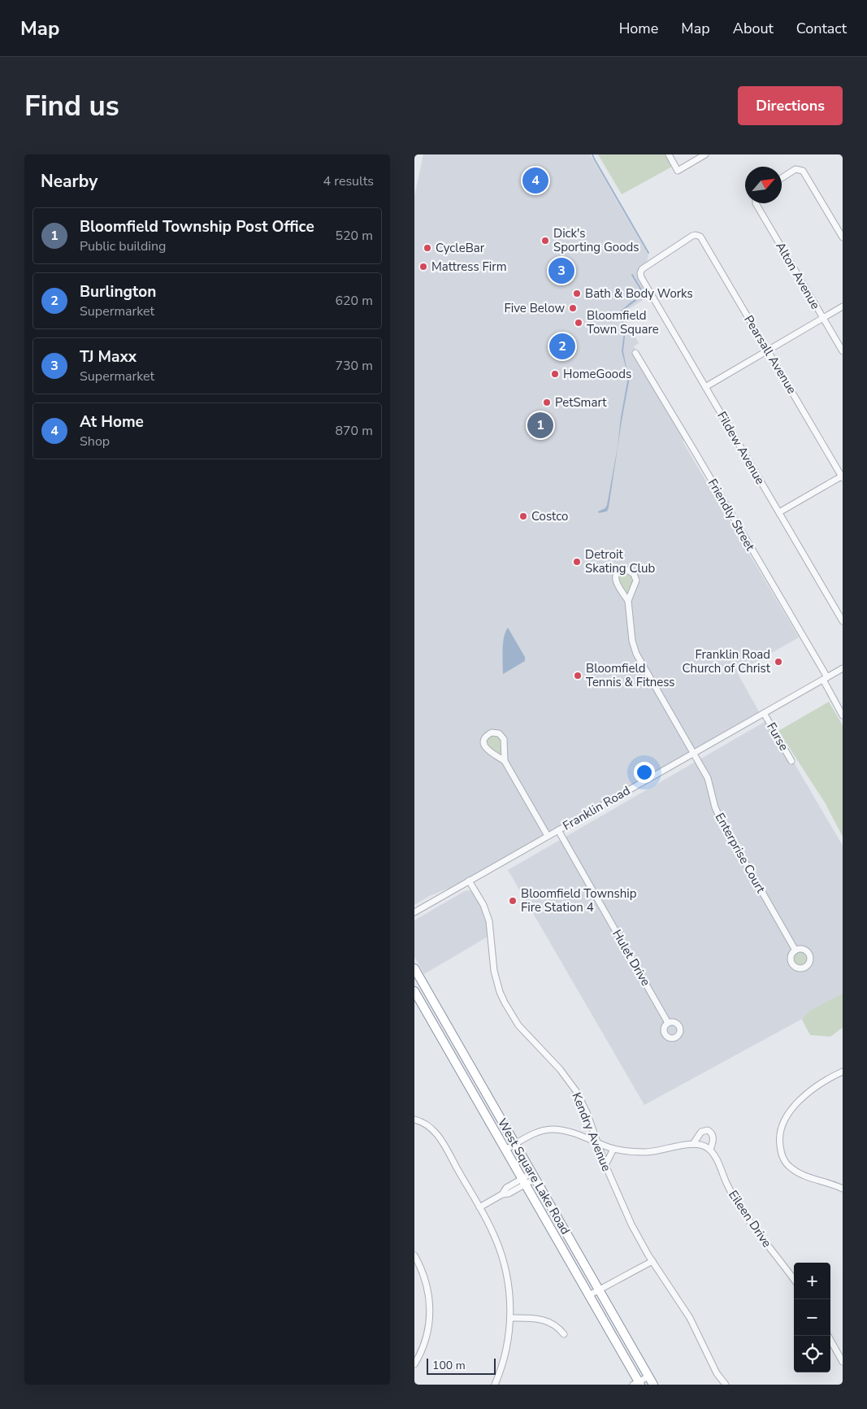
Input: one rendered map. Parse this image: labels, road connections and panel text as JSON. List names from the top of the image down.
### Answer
{
  "streets": {
    "highway": ["West Square Lake Road"],
    "street": [
      "Alton Avenue",
      "Pearsall Avenue",
      "Fildew Avenue",
      "Friendly Street",
      "Furse",
      "Franklin Road",
      "Enterprise Court",
      "Hulet Drive",
      "Kendry Avenue",
      "Eileen Drive"
    ]
  },
  "crossings": [
    ["Pearsall Avenue", "Fildew Avenue"],
    ["Friendly Street", "Franklin Road"],
    ["Furse", "Franklin Road"],
    ["Franklin Road", "Enterprise Court"],
    ["Franklin Road", "Hulet Drive"],
    ["Franklin Road", "Kendry Avenue"]
  ],
  "places": [
    "Dick's Sporting Goods",
    "CycleBar",
    "Mattress Firm",
    "Bath & Body Works",
    "Five Below",
    "Bloomfield Town Square",
    "HomeGoods",
    "PetSmart",
    "Costco",
    "Detroit Skating Club",
    "Franklin Road Church of Christ",
    "Bloomfield Tennis & Fitness",
    "Bloomfield Township Fire Station 4"
  ],
  "scale_bar": "100 m",
  "north": "top right",
  "page": {
    "header": "Map",
    "nav": [
      "Home",
      "Map",
      "About",
      "Contact"
    ],
    "buttons": "Directions",
    "title": "Find us",
    "heading": ["Nearby", "4 results"],
    "pins": [
      "4",
      "3",
      "2",
      "1"
    ],
    "list": [
      {
        "mark": "1",
        "name": "Bloomfield Township Post Office",
        "note": "Public building",
        "value": "520 m"
      },
      {
        "mark": "2",
        "name": "Burlington",
        "note": "Supermarket",
        "value": "620 m"
      },
      {
        "mark": "3",
        "name": "TJ Maxx",
        "note": "Supermarket",
        "value": "730 m"
      },
      {
        "mark": "4",
        "name": "At Home",
        "note": "Shop",
        "value": "870 m"
      }
    ],
    "map_buttons": ["+", "−"],
    "scale": "100 m"
  }
}
